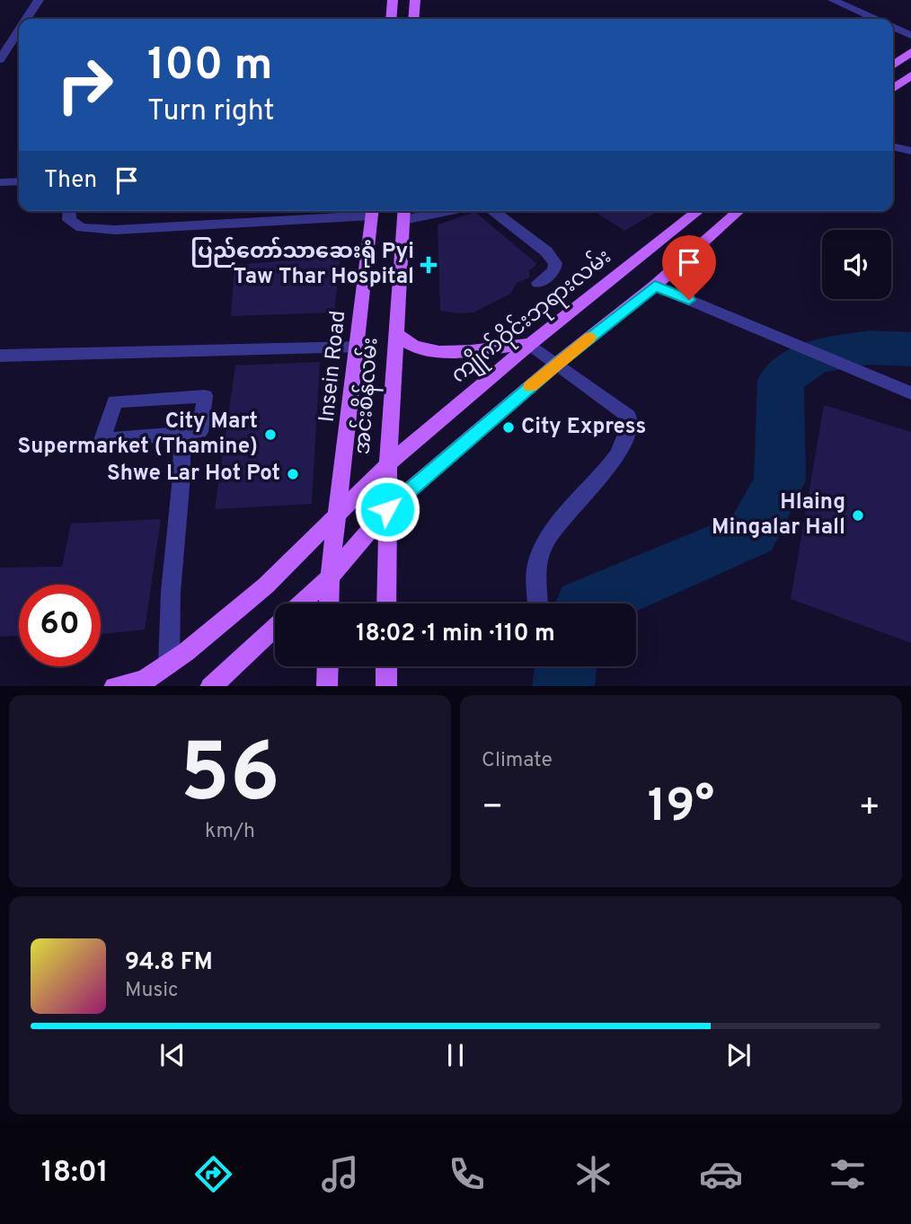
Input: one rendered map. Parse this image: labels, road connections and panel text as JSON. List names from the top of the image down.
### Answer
{
  "streets": {
    "main road": ["ကျိုက်ဝိုင်းဘုရားလမ်း", "Insein Road", "အင်းစိန်လမ်း"]
  },
  "crossings": [
    ["ကျိုက်ဝိုင်းဘုရားလမ်း", "Insein Road"],
    ["ကျိုက်ဝိုင်းဘုရားလမ်း", "အင်းစိန်လမ်း"]
  ],
  "places": {
    "health": ["ပြည်တော်သာဆေးရုံ Pyi Taw Thar Hospital"],
    "other": [
      "City Express",
      "City Mart Supermarket (Thamine)",
      "Shwe Lar Hot Pot",
      "Hlaing Mingalar Hall"
    ]
  },
  "page": {
    "turn": ["100 m", "Turn right"],
    "then": "Then",
    "limit": "60",
    "trip": "18:02 · 1 min · 110 m",
    "tile": [
      ["56", "km/h"],
      "Climate"
    ],
    "heat": ["−", "19°", "+"],
    "song": ["94.8 FM", "Music"],
    "tabs": "18:01"
  }
}
